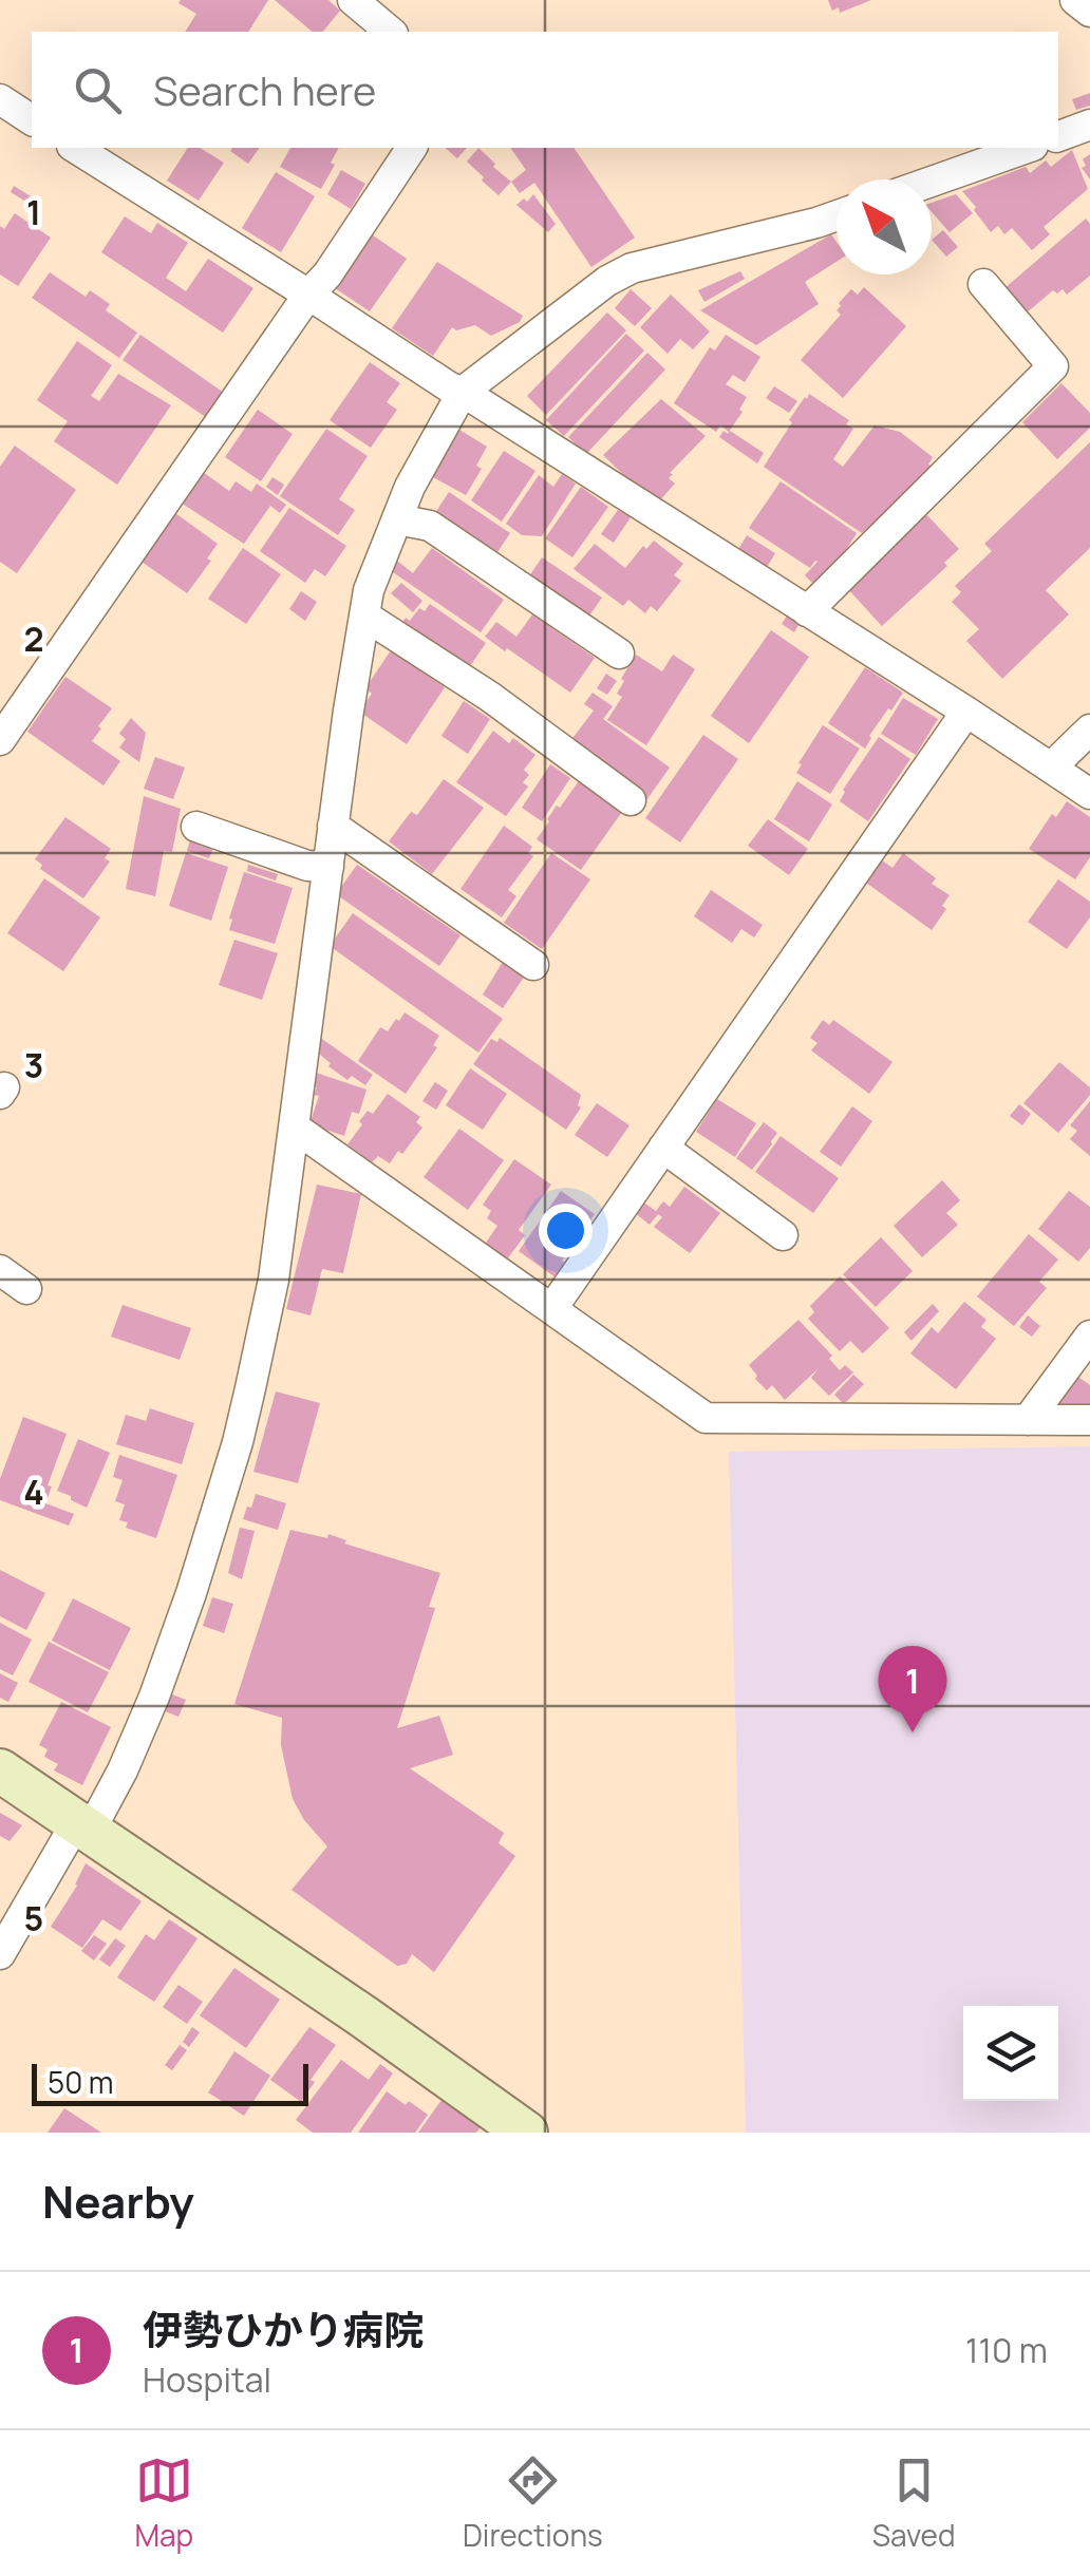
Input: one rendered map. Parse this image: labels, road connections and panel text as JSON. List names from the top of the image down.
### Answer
{
  "scale_bar": "50 m",
  "north": "top left",
  "page": {
    "search": "Search here",
    "pins": "1",
    "scale": "50 m",
    "heading": "Nearby",
    "list": [
      {
        "mark": "1",
        "name": "伊勢ひかり病院",
        "note": "Hospital",
        "value": "110 m"
      }
    ],
    "nav": ["Map", "Directions", "Saved"]
  },
  "grid": {
    "rows": [
      "1",
      "2",
      "3",
      "4",
      "5"
    ]
  }
}
